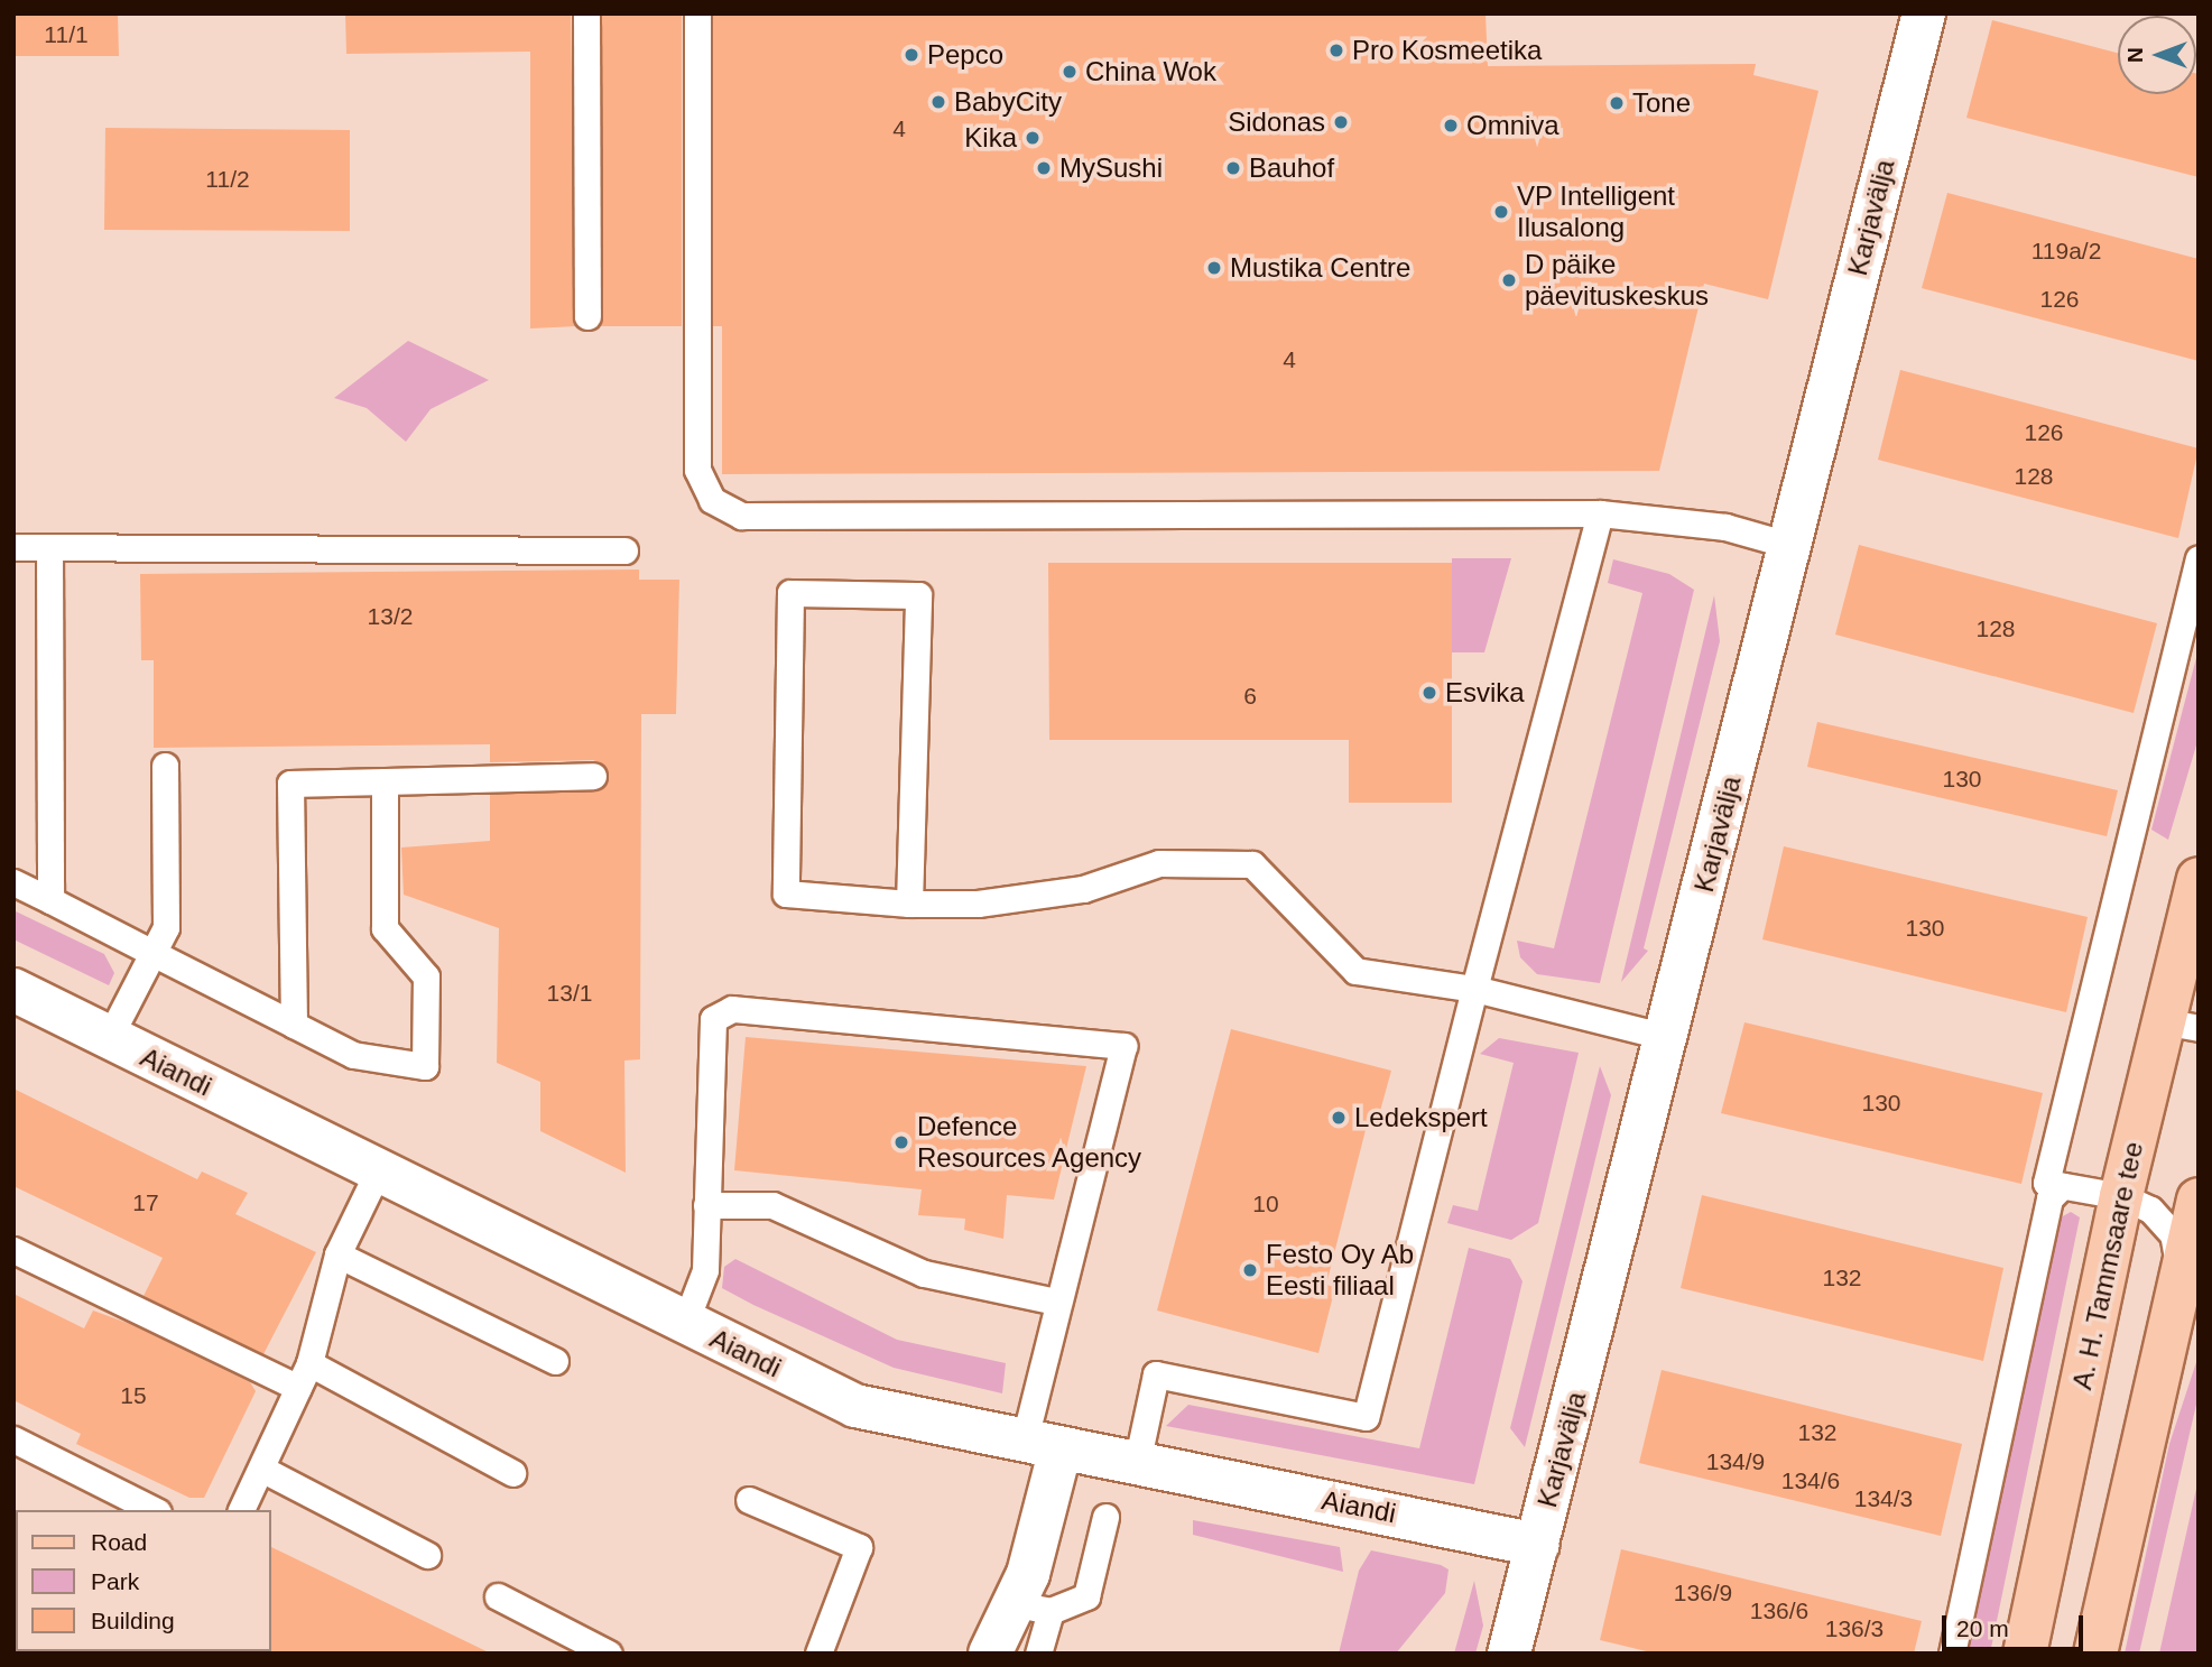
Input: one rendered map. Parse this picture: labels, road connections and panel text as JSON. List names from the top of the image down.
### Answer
{
  "streets": {
    "main road": ["A. H. Tammsaare tee"],
    "street": ["Karjavälja", "Aiandi"]
  },
  "crossings": [
    ["Karjavälja", "Aiandi"]
  ],
  "places": [
    "Pro Kosmeetika",
    "Pepco",
    "China Wok",
    "BabyCity",
    "Tone",
    "Sidonas",
    "Omniva",
    "Kika",
    "MySushi",
    "Bauhof",
    "VP Intelligent Ilusalong",
    "Mustika Centre",
    "D päike päevituskeskus",
    "Esvika",
    "Ledekspert",
    "Defence Resources Agency",
    "Festo Oy Ab Eesti filiaal"
  ],
  "house_numbers": [
    "11/1",
    "4",
    "11/2",
    "119a/2",
    "126",
    "4",
    "126",
    "128",
    "13/2",
    "128",
    "6",
    "130",
    "130",
    "13/1",
    "130",
    "17",
    "10",
    "132",
    "15",
    "132",
    "134/9",
    "134/6",
    "134/3",
    "136/9",
    "136/6",
    "136/3"
  ],
  "legend": ["Road", "Park", "Building"],
  "scale_bar": "20 m",
  "north": "left"
}
